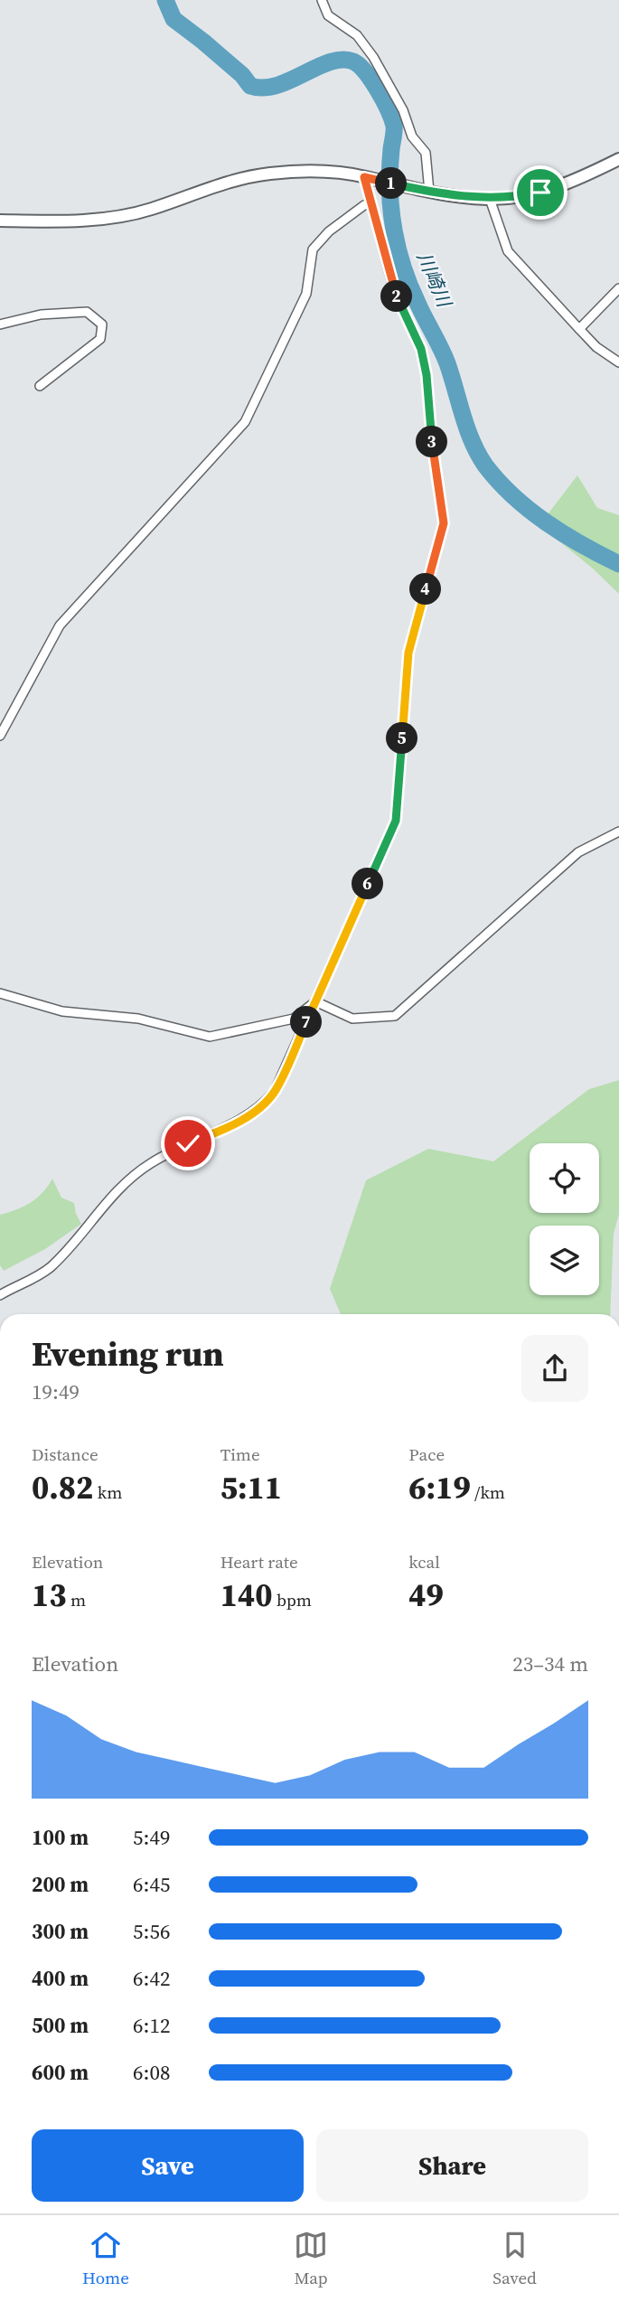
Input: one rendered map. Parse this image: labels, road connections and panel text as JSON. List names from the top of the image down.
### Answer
{
  "water": ["川崎川"],
  "page": {
    "pins": [
      "1",
      "2",
      "3",
      "4",
      "5",
      "6",
      "7"
    ],
    "heading": ["Evening run", "19:49"],
    "stats": [
      ["Distance", "0.82 km"],
      ["Time", "5:11"],
      ["Pace", "6:19 /km"],
      ["Elevation", "13 m"],
      ["Heart rate", "140 bpm"],
      ["kcal", "49"]
    ],
    "chart": ["Elevation", "23–34 m"],
    "list": [
      {
        "name": "100 m",
        "note": "5:49"
      },
      {
        "name": "200 m",
        "note": "6:45"
      },
      {
        "name": "300 m",
        "note": "5:56"
      },
      {
        "name": "400 m",
        "note": "6:42"
      },
      {
        "name": "500 m",
        "note": "6:12"
      },
      {
        "name": "600 m",
        "note": "6:08"
      }
    ],
    "buttons": ["Save", "Share"],
    "tabs": ["Home", "Map", "Saved"]
  }
}
